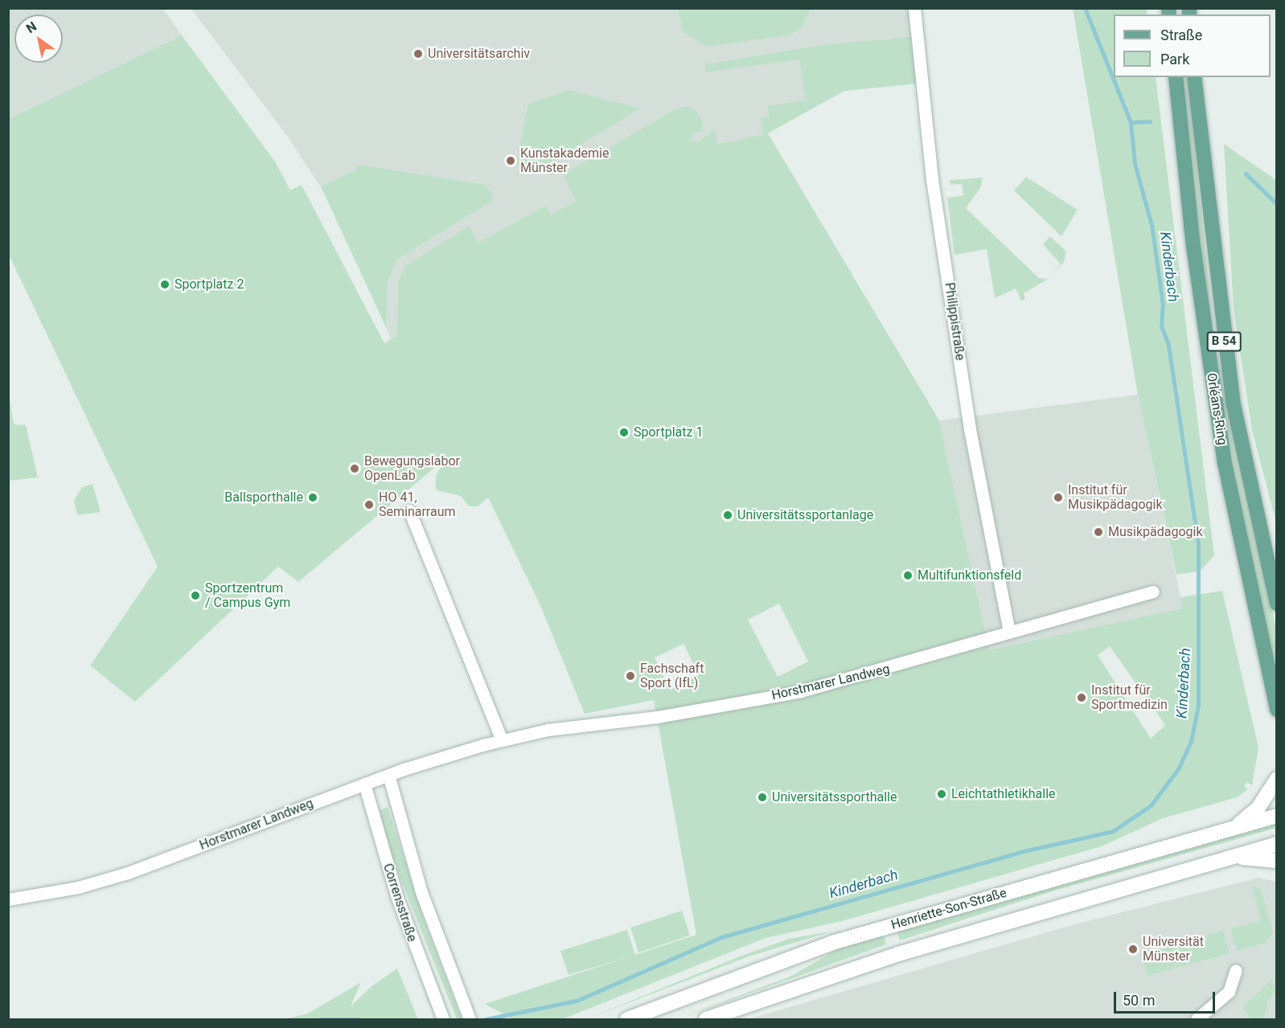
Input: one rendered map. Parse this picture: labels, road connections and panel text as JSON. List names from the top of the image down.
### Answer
{
  "streets": {
    "main road": ["B 54", "Orléans-Ring", "Henriette-Son-Straße"],
    "street": ["Philippistraße", "Horstmarer Landweg", "Corrensstraße"]
  },
  "crossings": [
    ["Philippistraße", "Horstmarer Landweg"],
    ["Horstmarer Landweg", "Corrensstraße"]
  ],
  "water": ["Kinderbach"],
  "places": [
    "Universitätsarchiv",
    "Kunstakademie Münster",
    "Sportplatz 2",
    "Sportplatz 1",
    "Bewegungslabor OpenLab",
    "Ballsporthalle",
    "Institut für Musikpädagogik",
    "HO 41, Seminarraum",
    "Universitätssportanlage",
    "Musikpädagogik",
    "Multifunktionsfeld",
    "Sportzentrum / Campus Gym",
    "Fachschaft Sport (IfL)",
    "Institut für Sportmedizin",
    "Leichtathletikhalle",
    "Universitätssporthalle",
    "Universität Münster"
  ],
  "legend": ["Straße", "Park"],
  "scale_bar": "50 m",
  "north": "top left"
}
